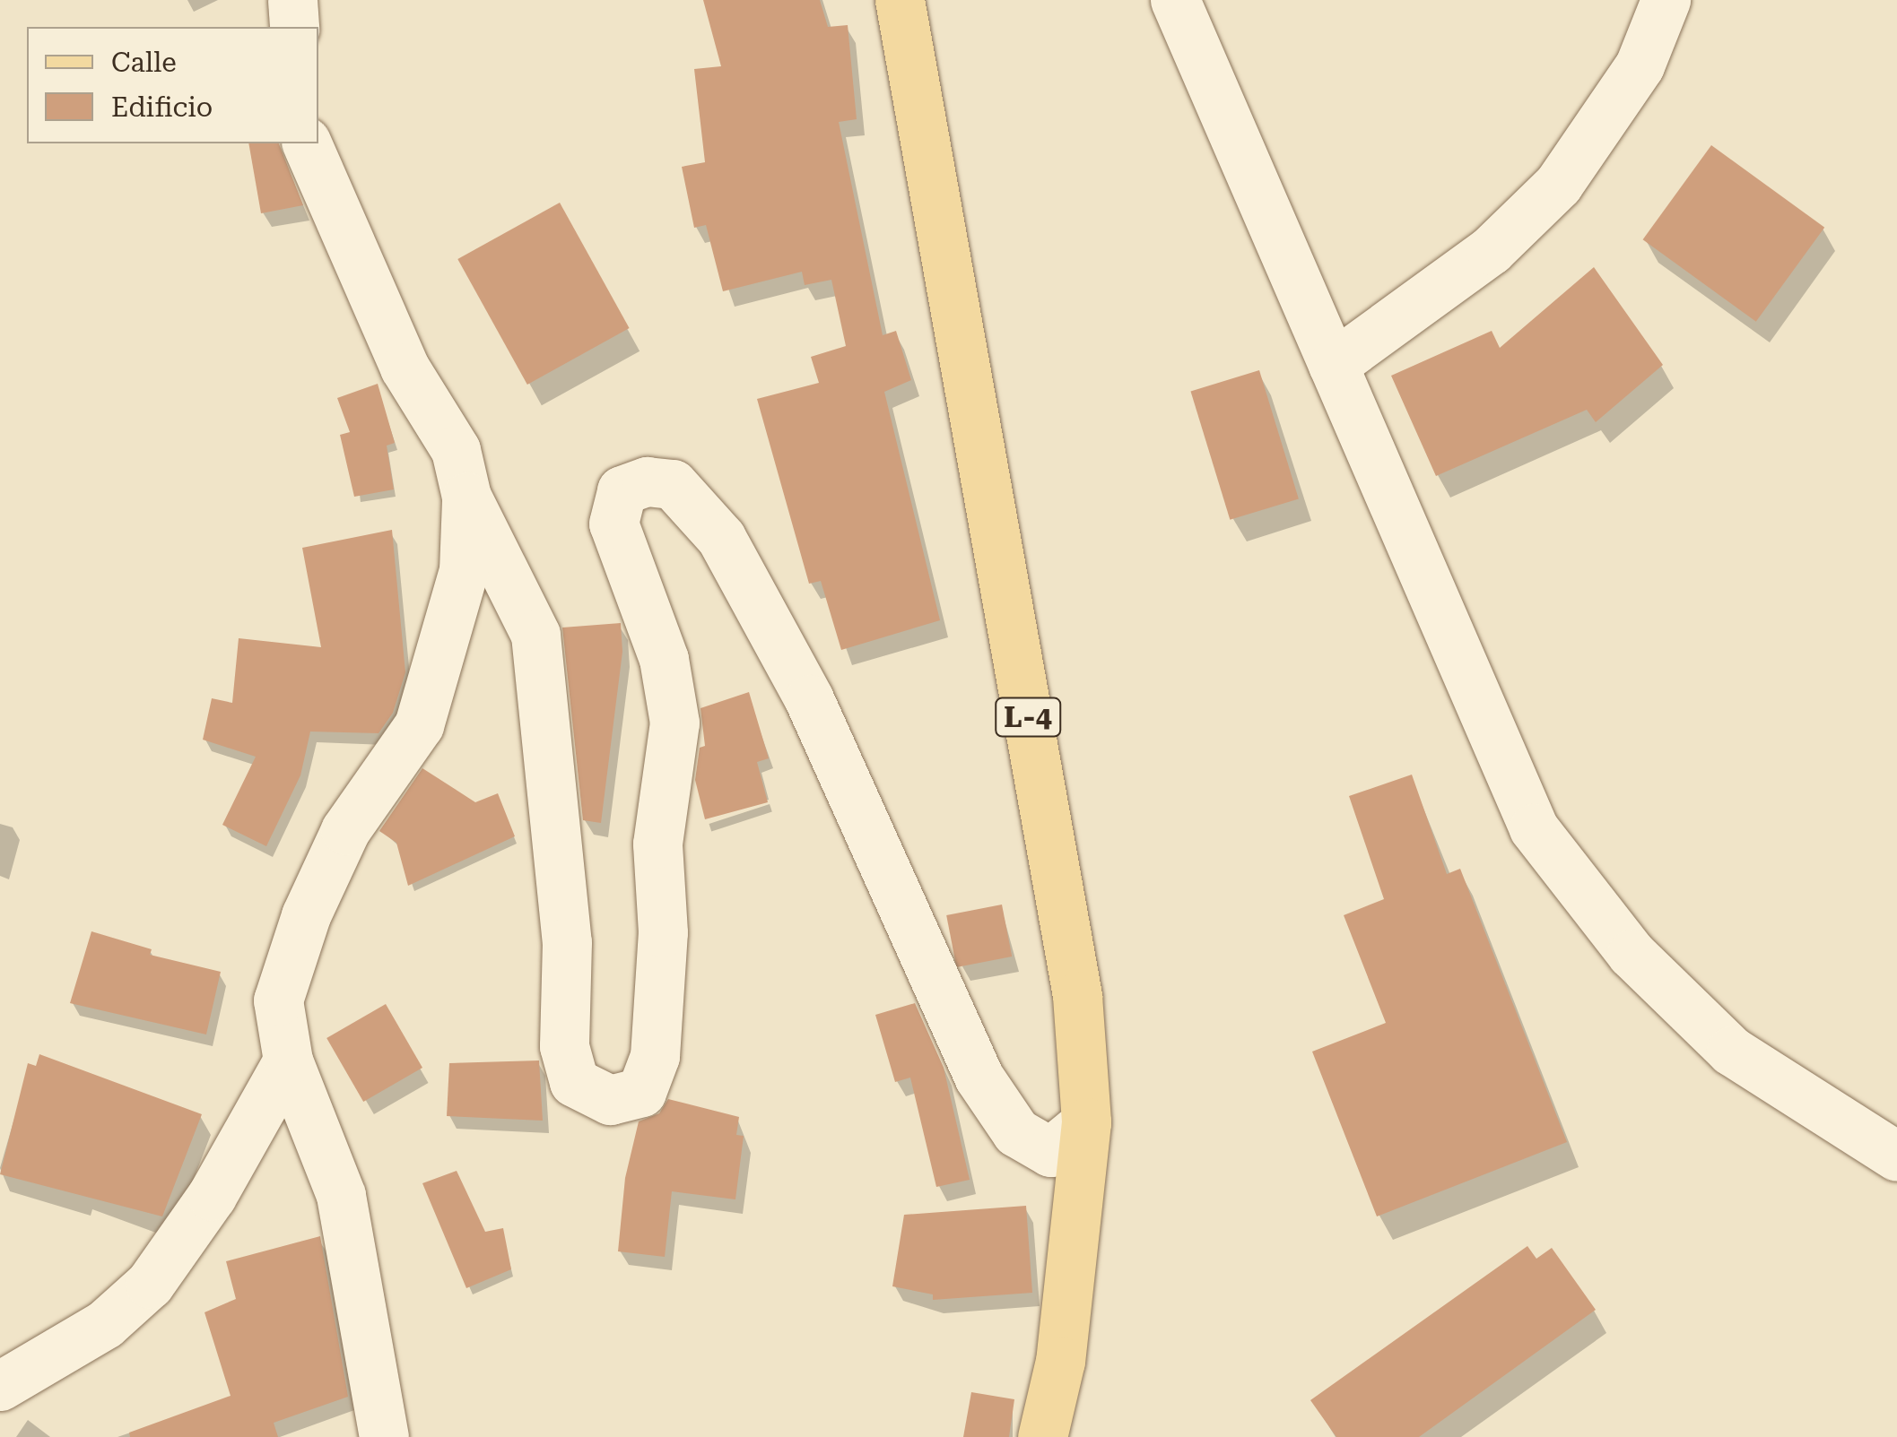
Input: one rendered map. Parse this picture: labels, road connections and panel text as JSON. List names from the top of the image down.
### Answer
{
  "streets": {
    "main road": ["L-4"]
  },
  "legend": ["Calle", "Edificio"]
}
